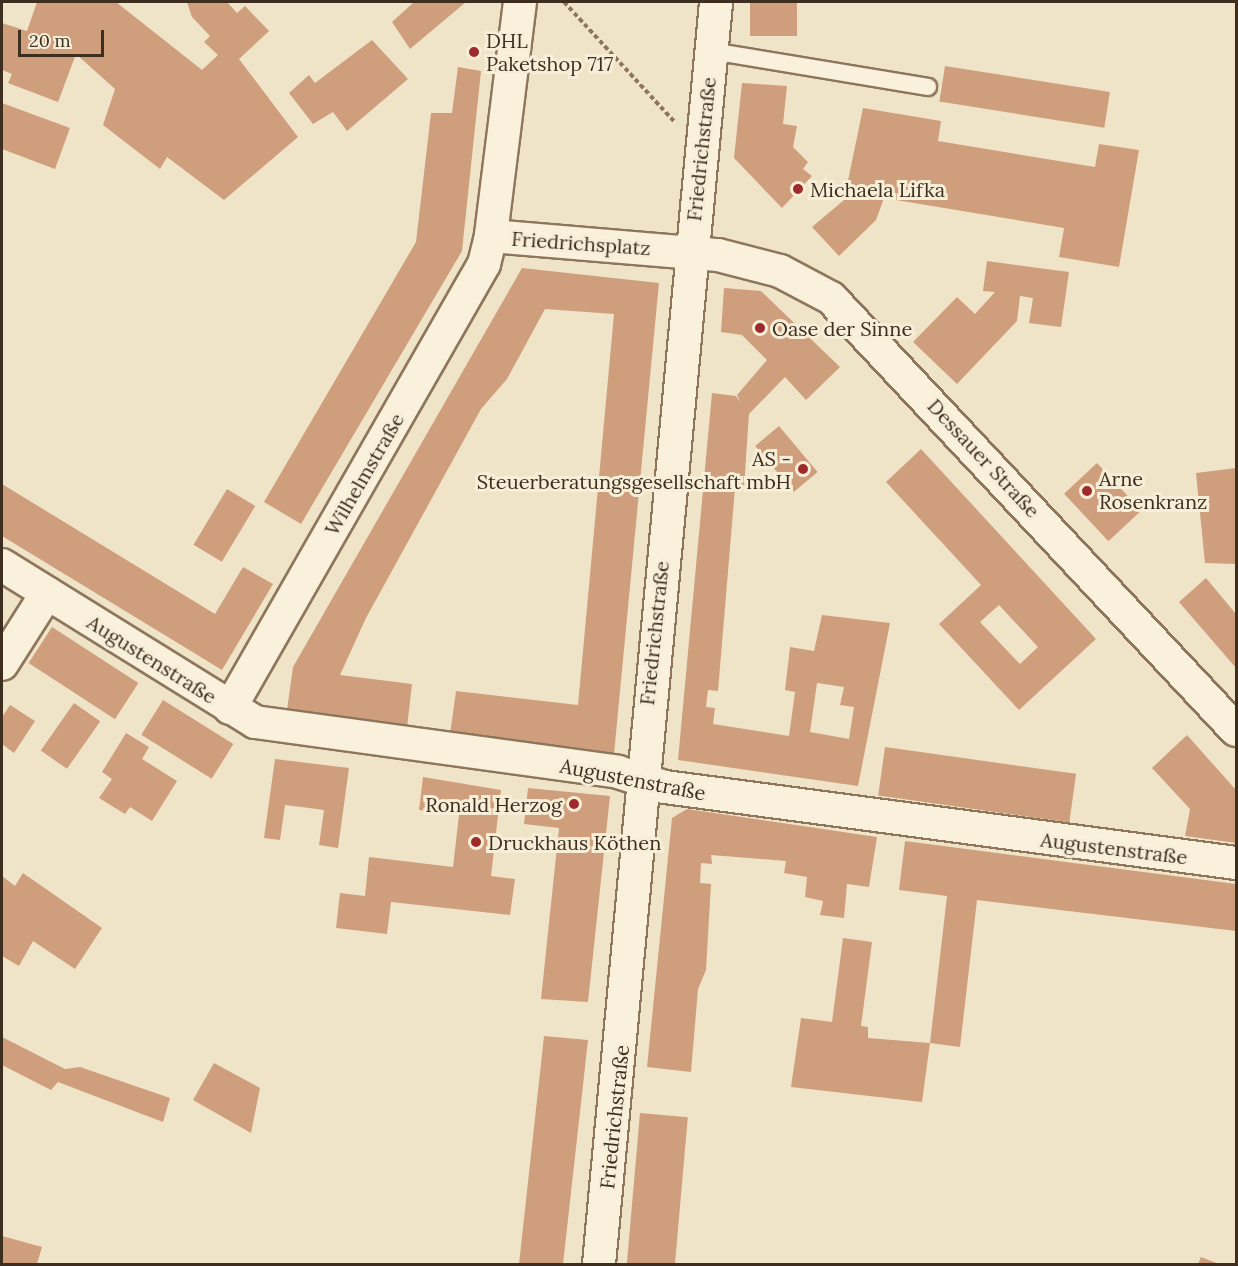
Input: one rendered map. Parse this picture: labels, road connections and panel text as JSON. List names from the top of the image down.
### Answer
{
  "streets": {
    "street": [
      "Friedrichstraße",
      "Friedrichsplatz",
      "Dessauer Straße",
      "Wilhelmstraße",
      "Augustenstraße"
    ]
  },
  "crossings": [
    ["Friedrichstraße", "Friedrichsplatz"],
    ["Friedrichstraße", "Dessauer Straße"],
    ["Friedrichstraße", "Augustenstraße"],
    ["Friedrichsplatz", "Dessauer Straße"],
    ["Friedrichsplatz", "Wilhelmstraße"],
    ["Wilhelmstraße", "Augustenstraße"]
  ],
  "places": [
    "DHL Paketshop 717",
    "Michaela Lifka",
    "Oase der Sinne",
    "AS - Steuerberatungsgesellschaft mbH",
    "Arne Rosenkranz",
    "Ronald Herzog",
    "Druckhaus Köthen"
  ],
  "scale_bar": "20 m"
}
